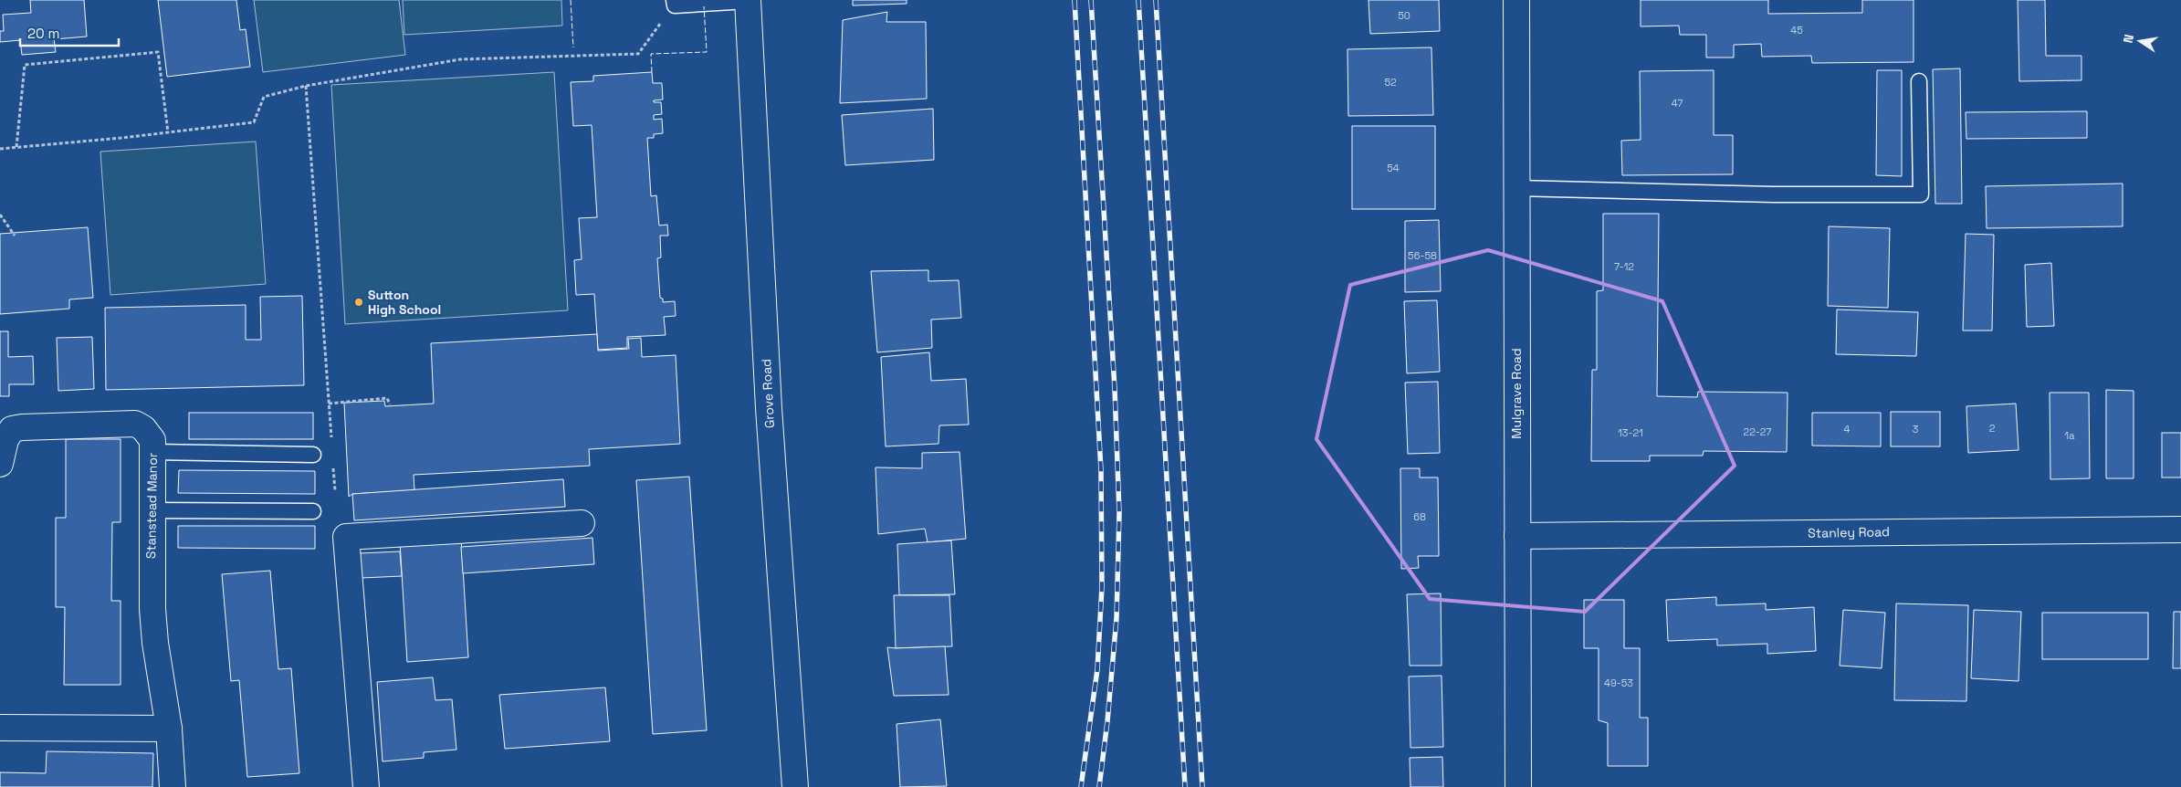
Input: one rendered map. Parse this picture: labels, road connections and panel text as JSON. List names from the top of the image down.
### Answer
{
  "streets": {
    "street": [
      "Grove Road",
      "Mulgrave Road",
      "Stanstead Manor",
      "Stanley Road"
    ]
  },
  "crossings": [
    ["Mulgrave Road", "Stanley Road"]
  ],
  "places": ["Sutton High School"],
  "house_numbers": [
    "50",
    "45",
    "52",
    "47",
    "54",
    "56-58",
    "7-12",
    "2",
    "4",
    "3",
    "22-27",
    "13-21",
    "1a",
    "68",
    "49-53"
  ],
  "scale_bar": "20 m",
  "north": "left"
}
